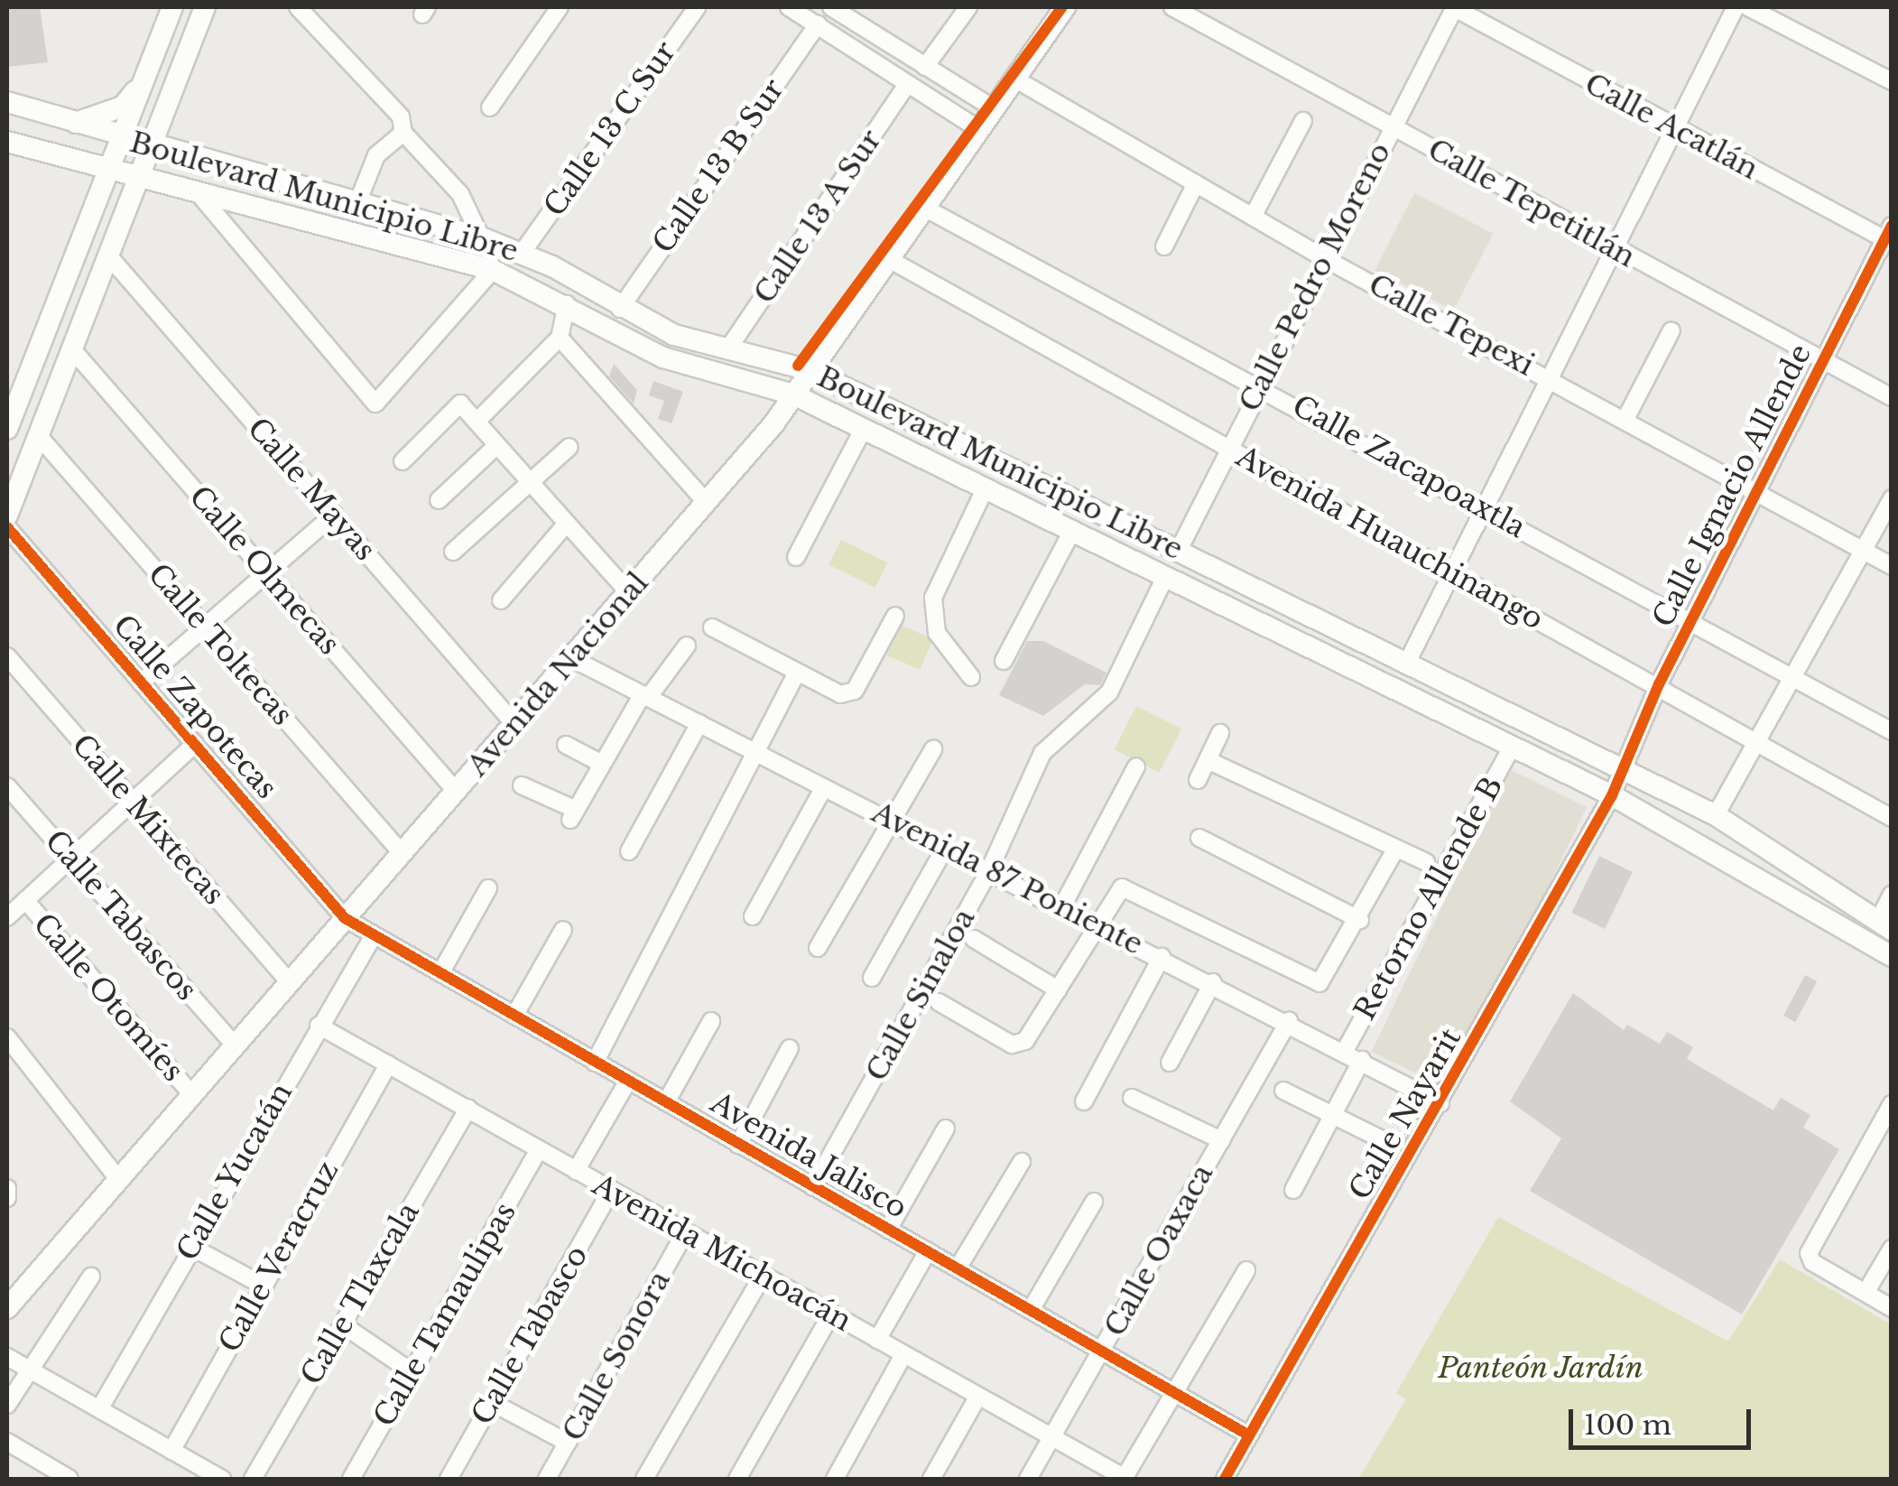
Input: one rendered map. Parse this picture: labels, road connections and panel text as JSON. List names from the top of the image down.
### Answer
{
  "streets": {
    "main road": ["Boulevard Municipio Libre", "Avenida Nacional"],
    "street": [
      "Calle Acatlán",
      "Calle 13 C Sur",
      "Calle 13 B Sur",
      "Calle Tepetitlán",
      "Calle 13 A Sur",
      "Calle Pedro Moreno",
      "Calle Tepexi",
      "Calle Zacapoaxtla",
      "Calle Ignacio Allende",
      "Calle Mayas",
      "Avenida Huauchinango",
      "Calle Olmecas",
      "Calle Toltecas",
      "Calle Zapotecas",
      "Calle Mixtecas",
      "Avenida 87 Poniente",
      "Retorno Allende B",
      "Calle Tabascos",
      "Calle Sinaloa",
      "Calle Otomíes",
      "Calle Nayarit",
      "Avenida Jalisco",
      "Calle Yucatán",
      "Calle Oaxaca",
      "Avenida Michoacán",
      "Calle Veracruz",
      "Calle Tlaxcala",
      "Calle Tamaulipas",
      "Calle Tabasco",
      "Calle Sonora"
    ]
  },
  "crossings": [
    ["Calle Acatlán", "Calle Pedro Moreno"],
    ["Calle Acatlán", "Calle Ignacio Allende"],
    ["Calle 13 C Sur", "Boulevard Municipio Libre"],
    ["Calle 13 B Sur", "Boulevard Municipio Libre"],
    ["Boulevard Municipio Libre", "Calle 13 A Sur"],
    ["Boulevard Municipio Libre", "Calle Pedro Moreno"],
    ["Boulevard Municipio Libre", "Calle Ignacio Allende"],
    ["Boulevard Municipio Libre", "Avenida Nacional"],
    ["Boulevard Municipio Libre", "Retorno Allende B"],
    ["Boulevard Municipio Libre", "Calle Sinaloa"],
    ["Boulevard Municipio Libre", "Calle Nayarit"],
    ["Calle Tepetitlán", "Calle Pedro Moreno"],
    ["Calle Tepetitlán", "Calle Ignacio Allende"],
    ["Calle Pedro Moreno", "Calle Tepexi"],
    ["Calle Pedro Moreno", "Calle Zacapoaxtla"],
    ["Calle Pedro Moreno", "Avenida Huauchinango"],
    ["Calle Tepexi", "Calle Ignacio Allende"],
    ["Calle Tepexi", "Avenida Nacional"],
    ["Calle Zacapoaxtla", "Calle Ignacio Allende"],
    ["Calle Zacapoaxtla", "Avenida Nacional"],
    ["Calle Ignacio Allende", "Avenida Huauchinango"],
    ["Calle Ignacio Allende", "Calle Nayarit"],
    ["Calle Mayas", "Avenida Nacional"],
    ["Avenida Huauchinango", "Avenida Nacional"],
    ["Calle Olmecas", "Avenida Nacional"],
    ["Calle Toltecas", "Avenida Nacional"],
    ["Avenida Nacional", "Calle Zapotecas"],
    ["Avenida Nacional", "Calle Mixtecas"],
    ["Avenida Nacional", "Avenida 87 Poniente"],
    ["Avenida Nacional", "Calle Tabascos"],
    ["Avenida Nacional", "Calle Otomíes"],
    ["Avenida Nacional", "Avenida Jalisco"],
    ["Calle Zapotecas", "Avenida Jalisco"],
    ["Avenida 87 Poniente", "Retorno Allende B"],
    ["Avenida 87 Poniente", "Calle Sinaloa"],
    ["Avenida 87 Poniente", "Calle Nayarit"],
    ["Avenida 87 Poniente", "Calle Oaxaca"],
    ["Calle Sinaloa", "Avenida Jalisco"],
    ["Calle Nayarit", "Avenida Jalisco"],
    ["Avenida Jalisco", "Calle Yucatán"],
    ["Avenida Jalisco", "Calle Oaxaca"],
    ["Calle Yucatán", "Avenida Michoacán"],
    ["Calle Oaxaca", "Avenida Michoacán"],
    ["Avenida Michoacán", "Calle Veracruz"],
    ["Avenida Michoacán", "Calle Tlaxcala"],
    ["Avenida Michoacán", "Calle Tamaulipas"],
    ["Avenida Michoacán", "Calle Tabasco"],
    ["Avenida Michoacán", "Calle Sonora"]
  ],
  "parks": ["Panteón Jardín"],
  "scale_bar": "100 m"
}
